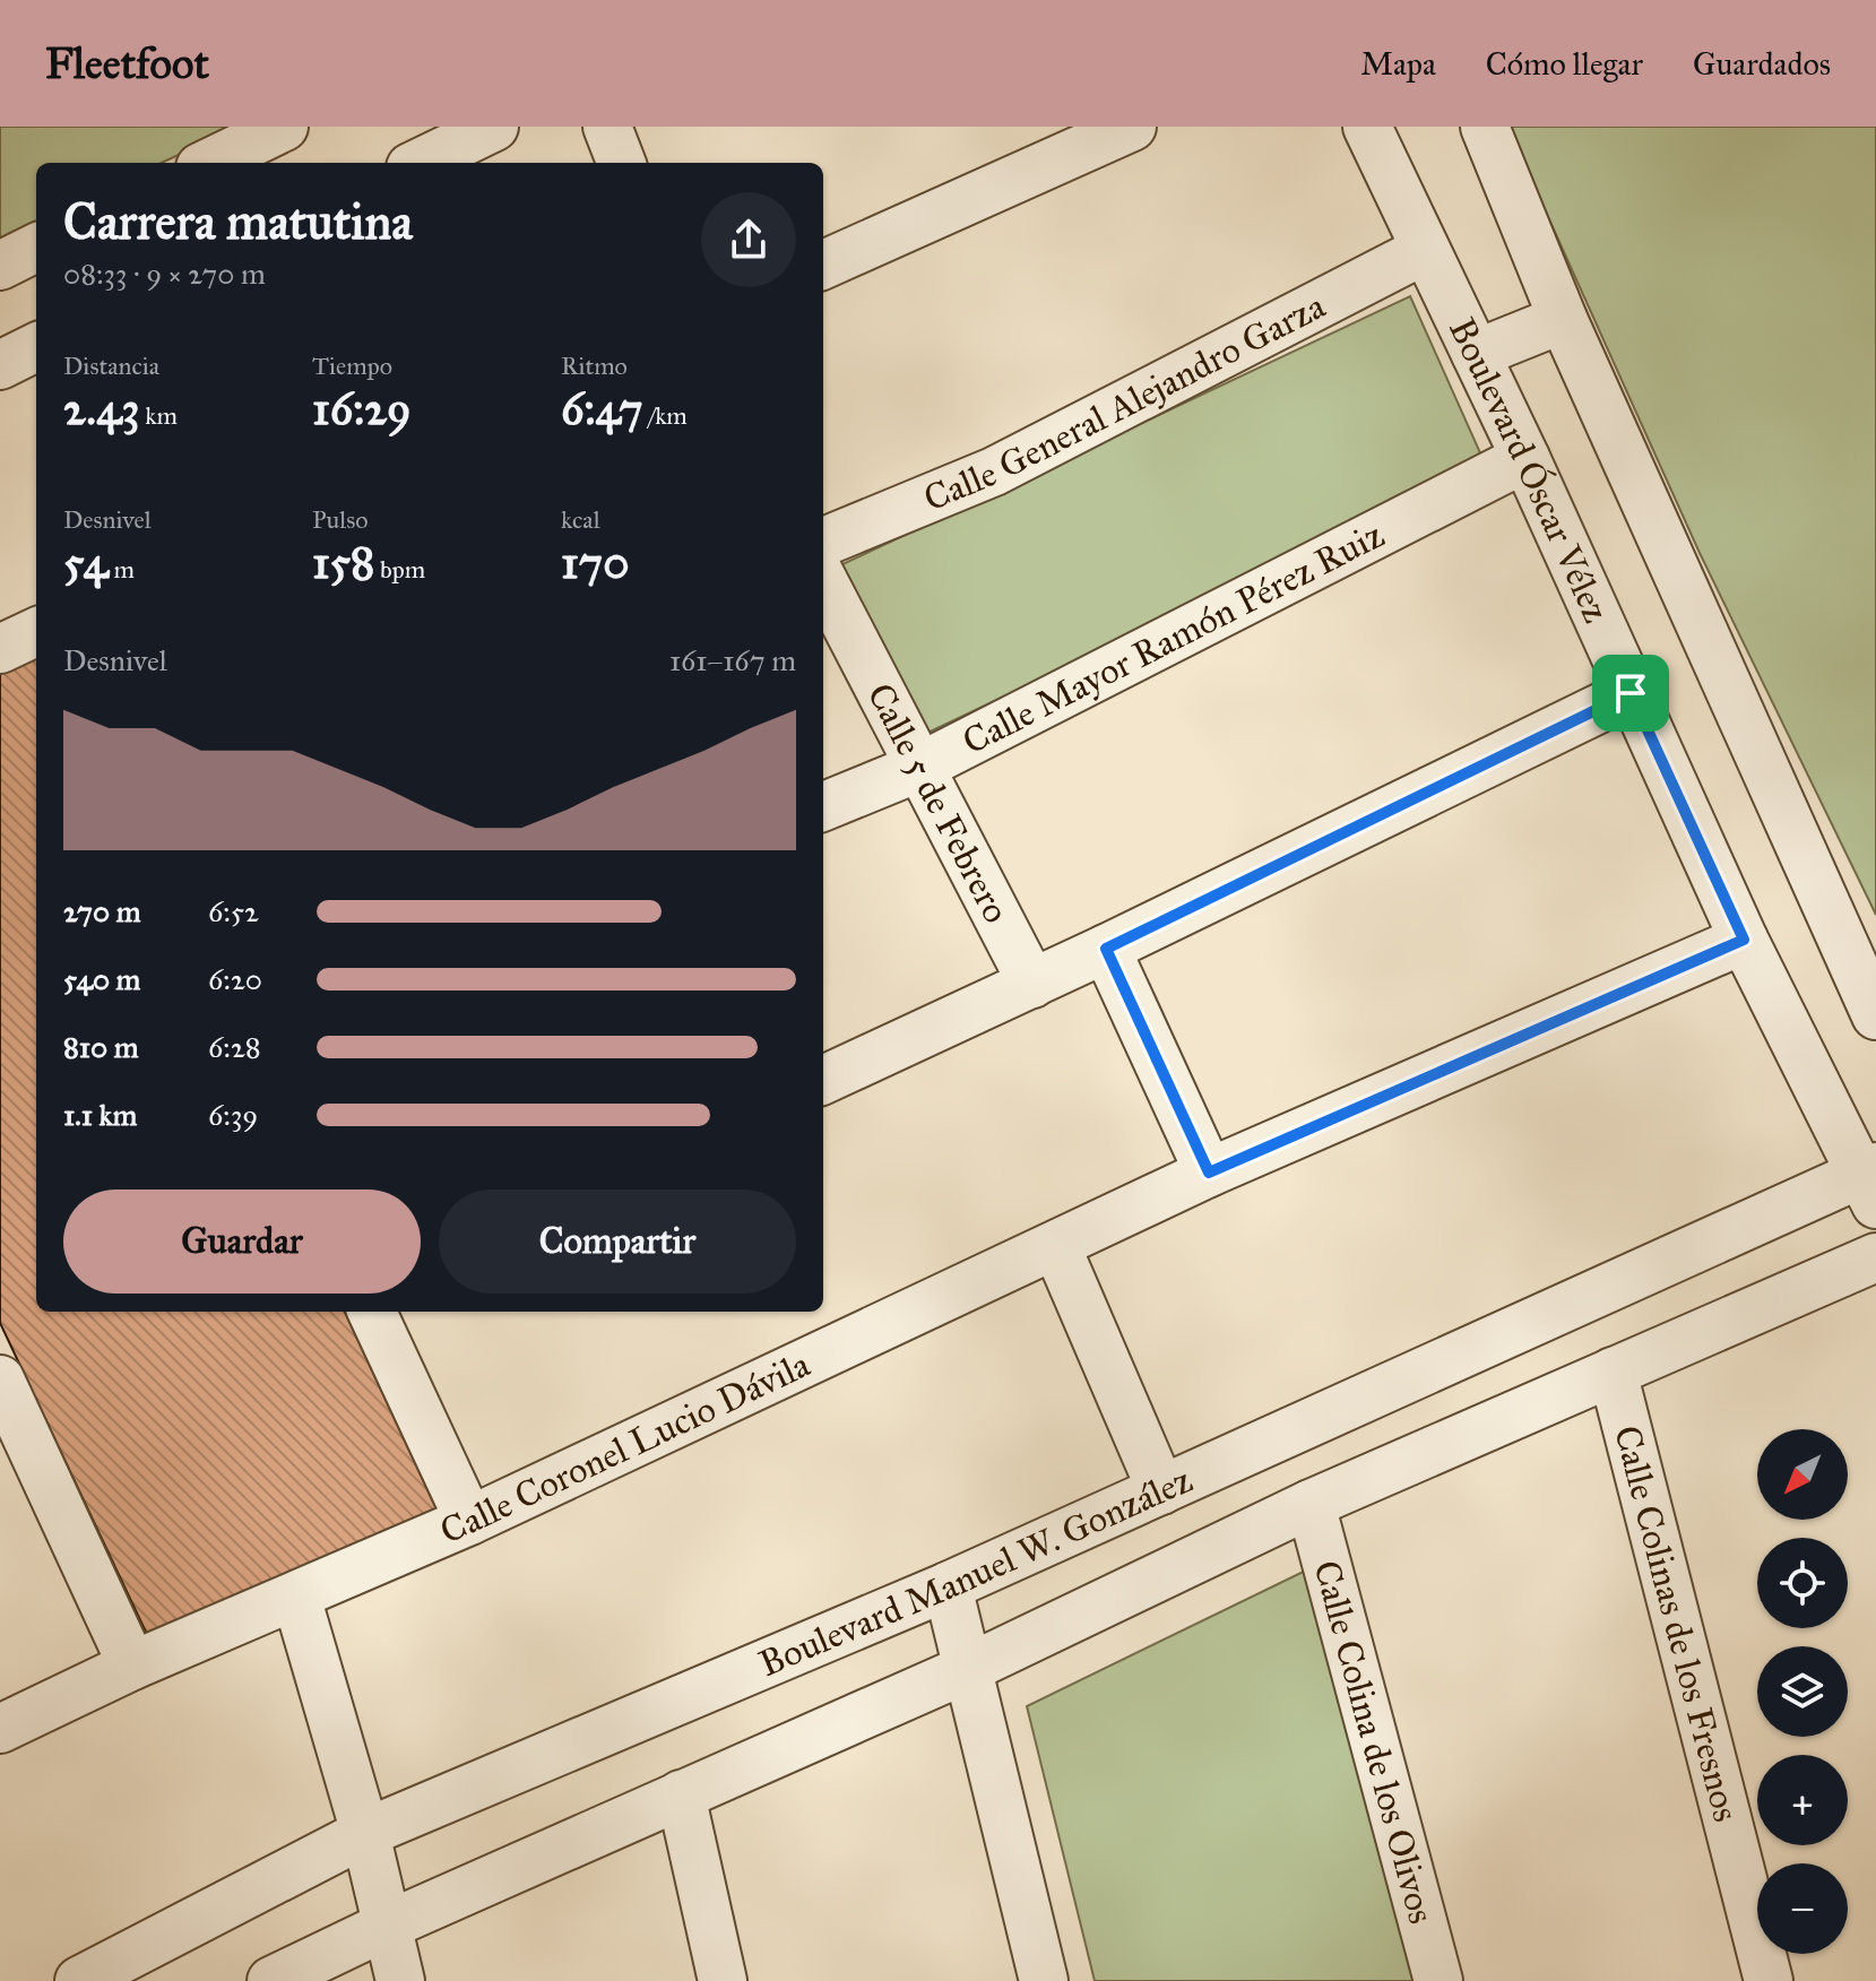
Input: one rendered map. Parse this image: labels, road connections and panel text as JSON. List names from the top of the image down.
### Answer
{
  "streets": {
    "street": [
      "Calle General Alejandro Garza",
      "Boulevard Óscar Vélez",
      "Calle Mayor Ramón Pérez Ruiz",
      "Calle 5 de Febrero",
      "Calle Coronel Lucio Dávila",
      "Boulevard Manuel W. González",
      "Calle Colinas de los Fresnos",
      "Calle Colina de los Olivos"
    ]
  },
  "crossings": [
    ["Calle General Alejandro Garza", "Boulevard Óscar Vélez"],
    ["Boulevard Óscar Vélez", "Calle Mayor Ramón Pérez Ruiz"],
    ["Boulevard Óscar Vélez", "Calle Coronel Lucio Dávila"],
    ["Boulevard Óscar Vélez", "Boulevard Manuel W. González"],
    ["Calle Mayor Ramón Pérez Ruiz", "Calle 5 de Febrero"]
  ],
  "north": "bottom left",
  "page": {
    "header": "Fleetfoot",
    "nav": ["Mapa", "Cómo llegar", "Guardados"],
    "heading": ["Carrera matutina", "08:33 · 9 × 270 m"],
    "stats": [
      ["Distancia", "2.43 km"],
      ["Tiempo", "16:29"],
      ["Ritmo", "6:47 /km"],
      ["Desnivel", "54 m"],
      ["Pulso", "158 bpm"],
      ["kcal", "170"]
    ],
    "chart": ["Desnivel", "161–167 m"],
    "list": [
      {
        "name": "270 m",
        "note": "6:52"
      },
      {
        "name": "540 m",
        "note": "6:20"
      },
      {
        "name": "810 m",
        "note": "6:28"
      },
      {
        "name": "1.1 km",
        "note": "6:39"
      }
    ],
    "buttons": ["Guardar", "Compartir"],
    "map_buttons": ["+", "−"]
  }
}
